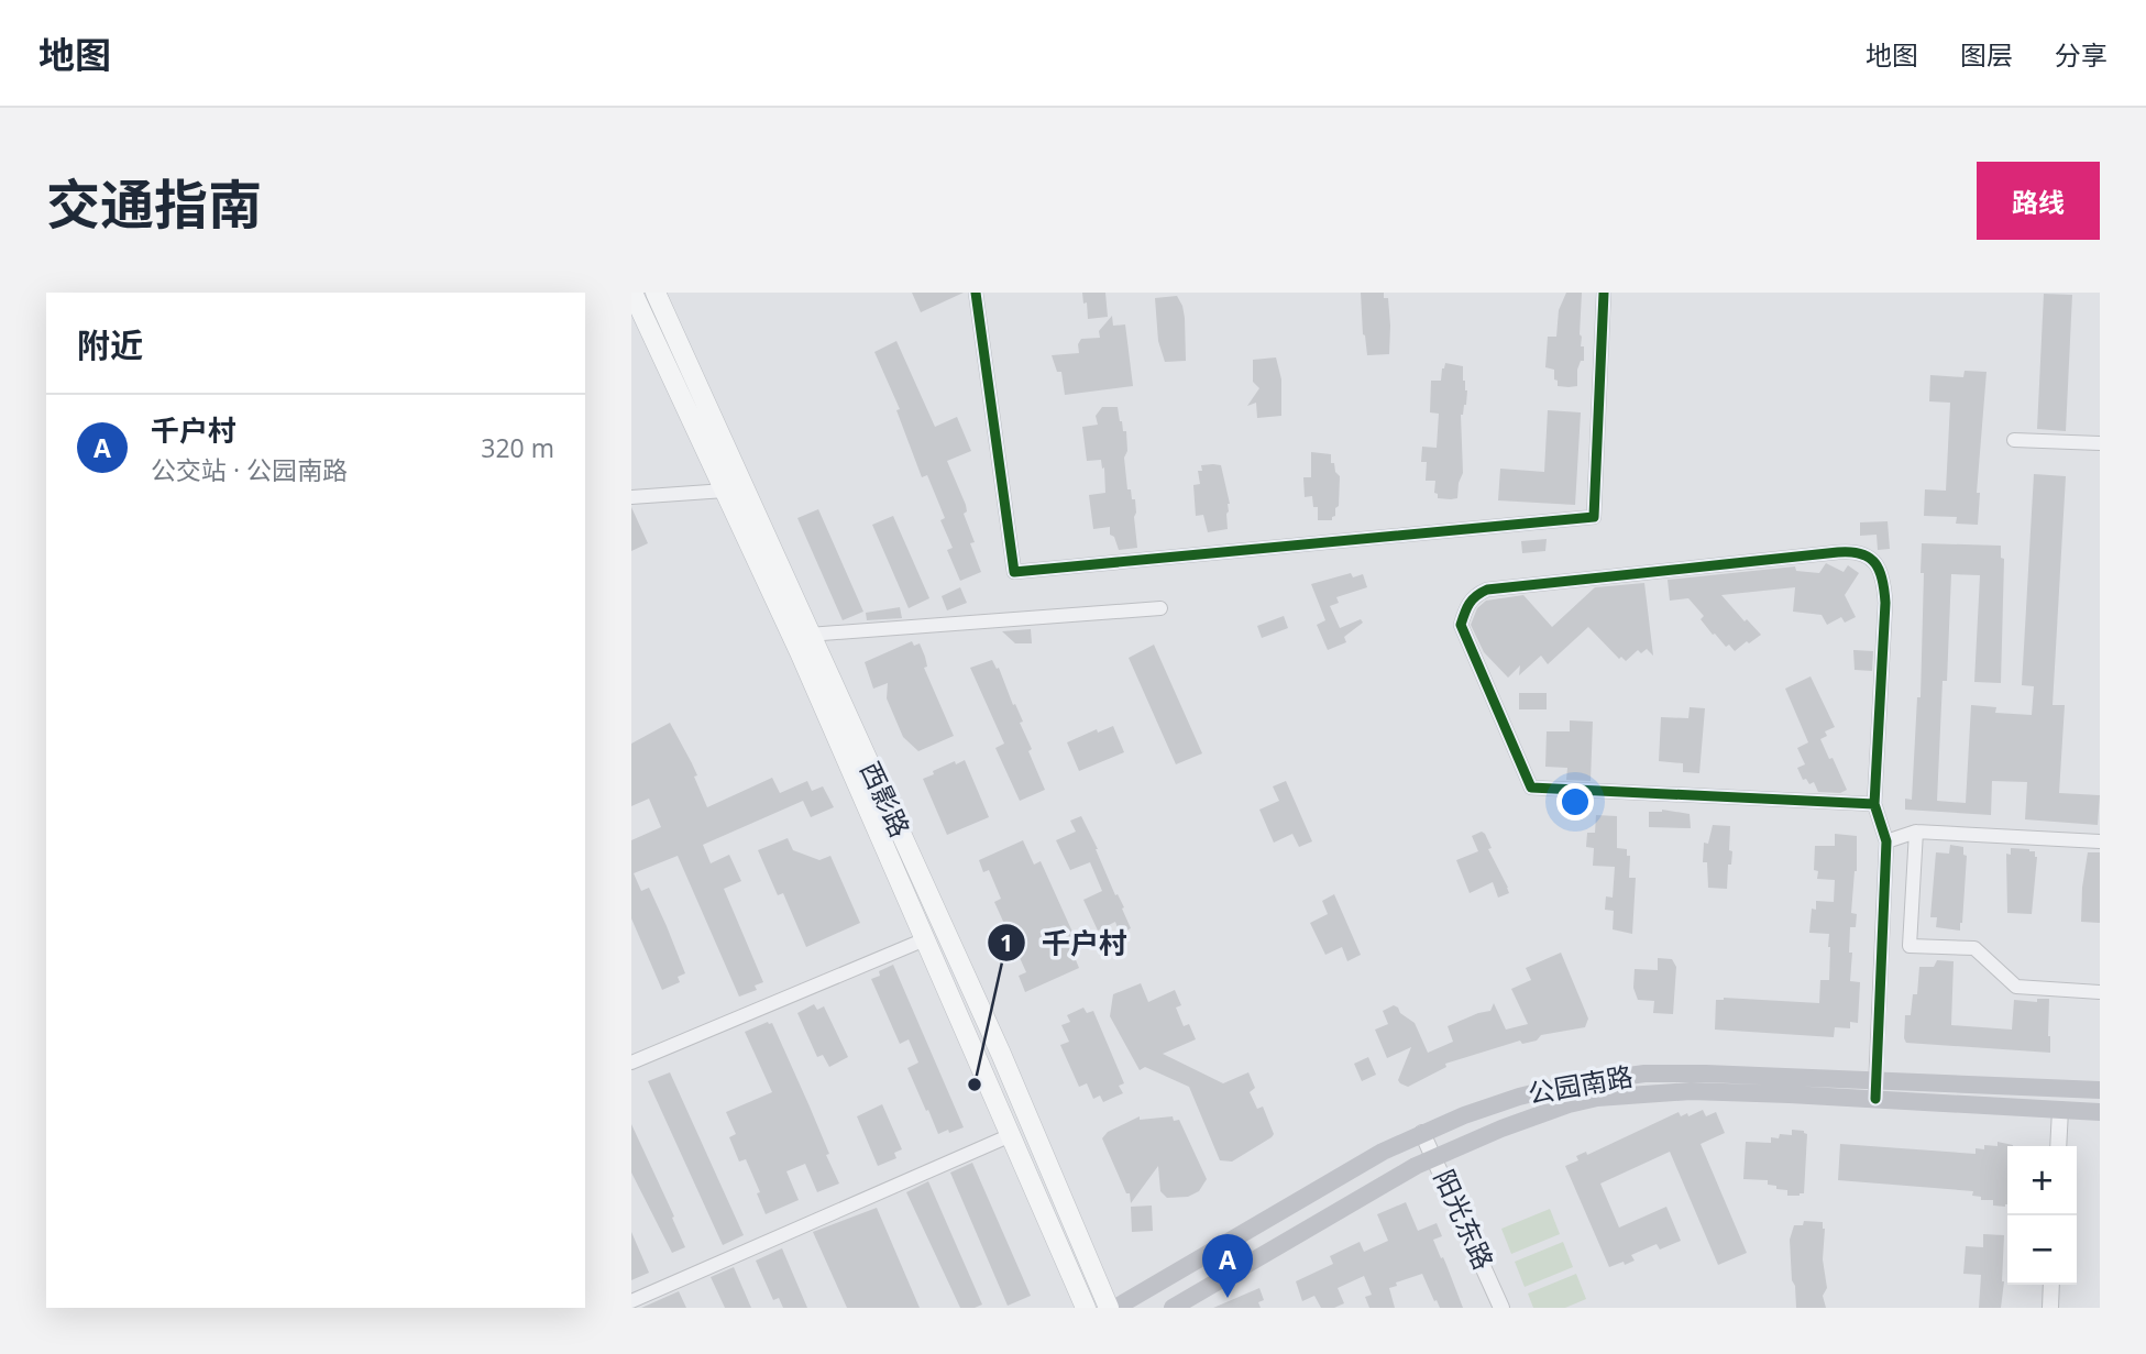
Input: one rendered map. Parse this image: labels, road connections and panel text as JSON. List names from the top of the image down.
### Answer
{
  "streets": {
    "main road": ["西影路", "公园南路"],
    "street": ["阳光东路"]
  },
  "crossings": [
    ["公园南路", "阳光东路"]
  ],
  "places": ["千户村"],
  "page": {
    "header": "地图",
    "nav": ["地图", "图层", "分享"],
    "title": "交通指南",
    "buttons": "路线",
    "heading": "附近",
    "list": [
      {
        "mark": "A",
        "name": "千户村",
        "note": "公交站 · 公园南路",
        "value": "320 m"
      }
    ],
    "map_buttons": ["+", "−"],
    "pins": "A"
  }
}
